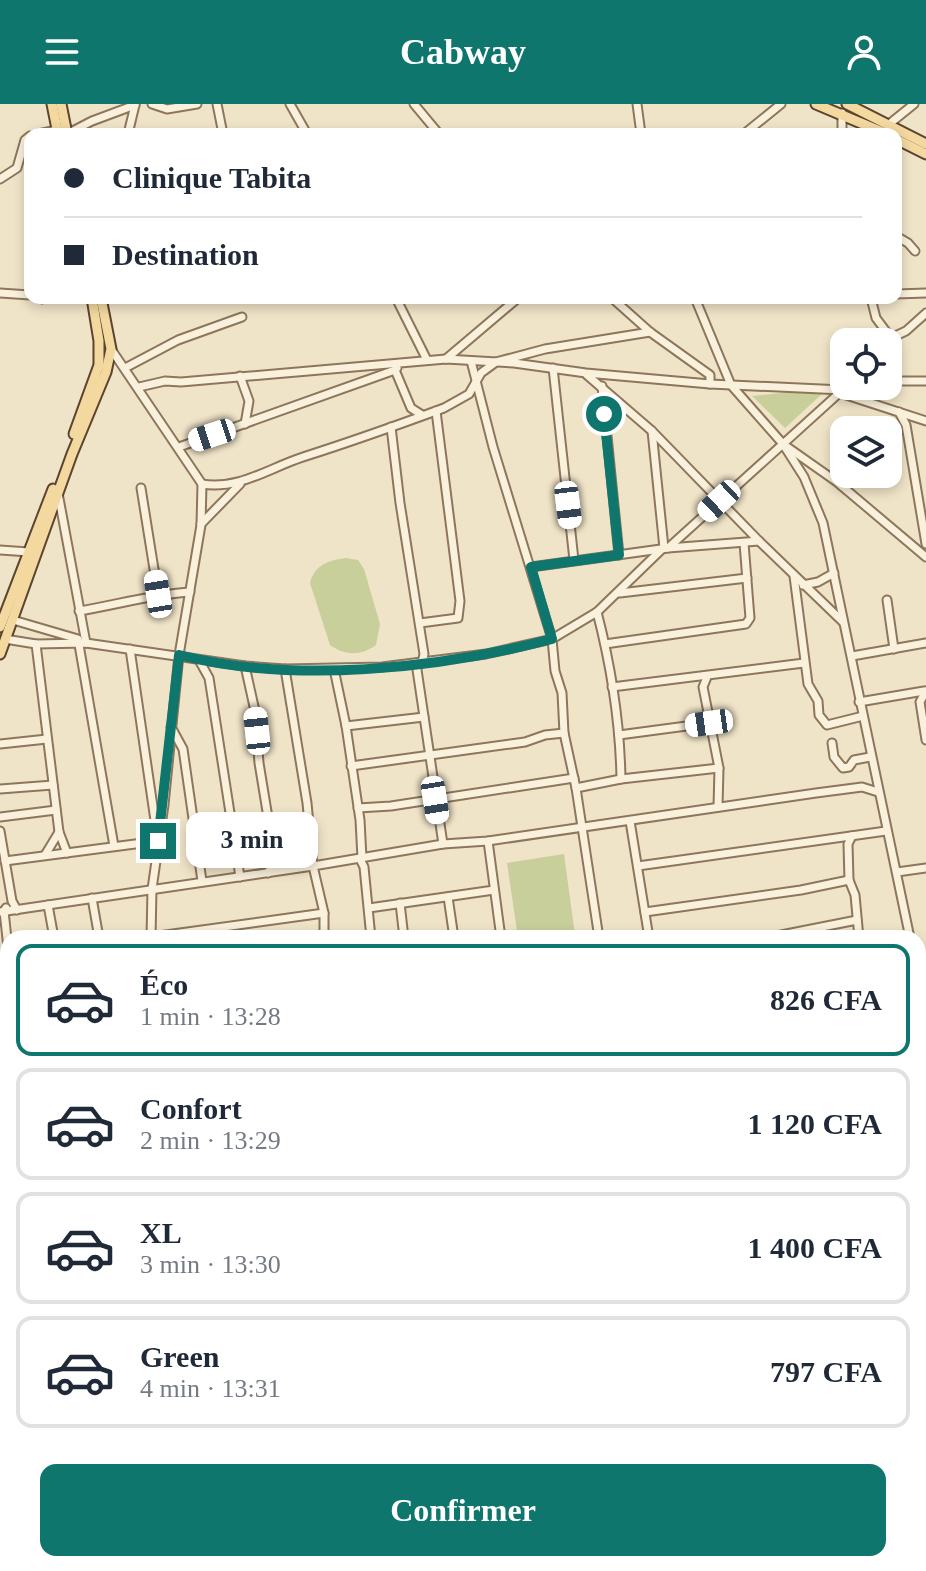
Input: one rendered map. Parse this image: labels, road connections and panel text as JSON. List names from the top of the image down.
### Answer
{
  "page": {
    "header": "Cabway",
    "banner": ["Clinique Tabita", "Destination"],
    "bubble": "3 min",
    "list": [
      {
        "name": "Éco",
        "note": "1 min · 13:28",
        "value": "826 CFA"
      },
      {
        "name": "Confort",
        "note": "2 min · 13:29",
        "value": "1 120 CFA"
      },
      {
        "name": "XL",
        "note": "3 min · 13:30",
        "value": "1 400 CFA"
      },
      {
        "name": "Green",
        "note": "4 min · 13:31",
        "value": "797 CFA"
      }
    ],
    "buttons": "Confirmer"
  }
}
